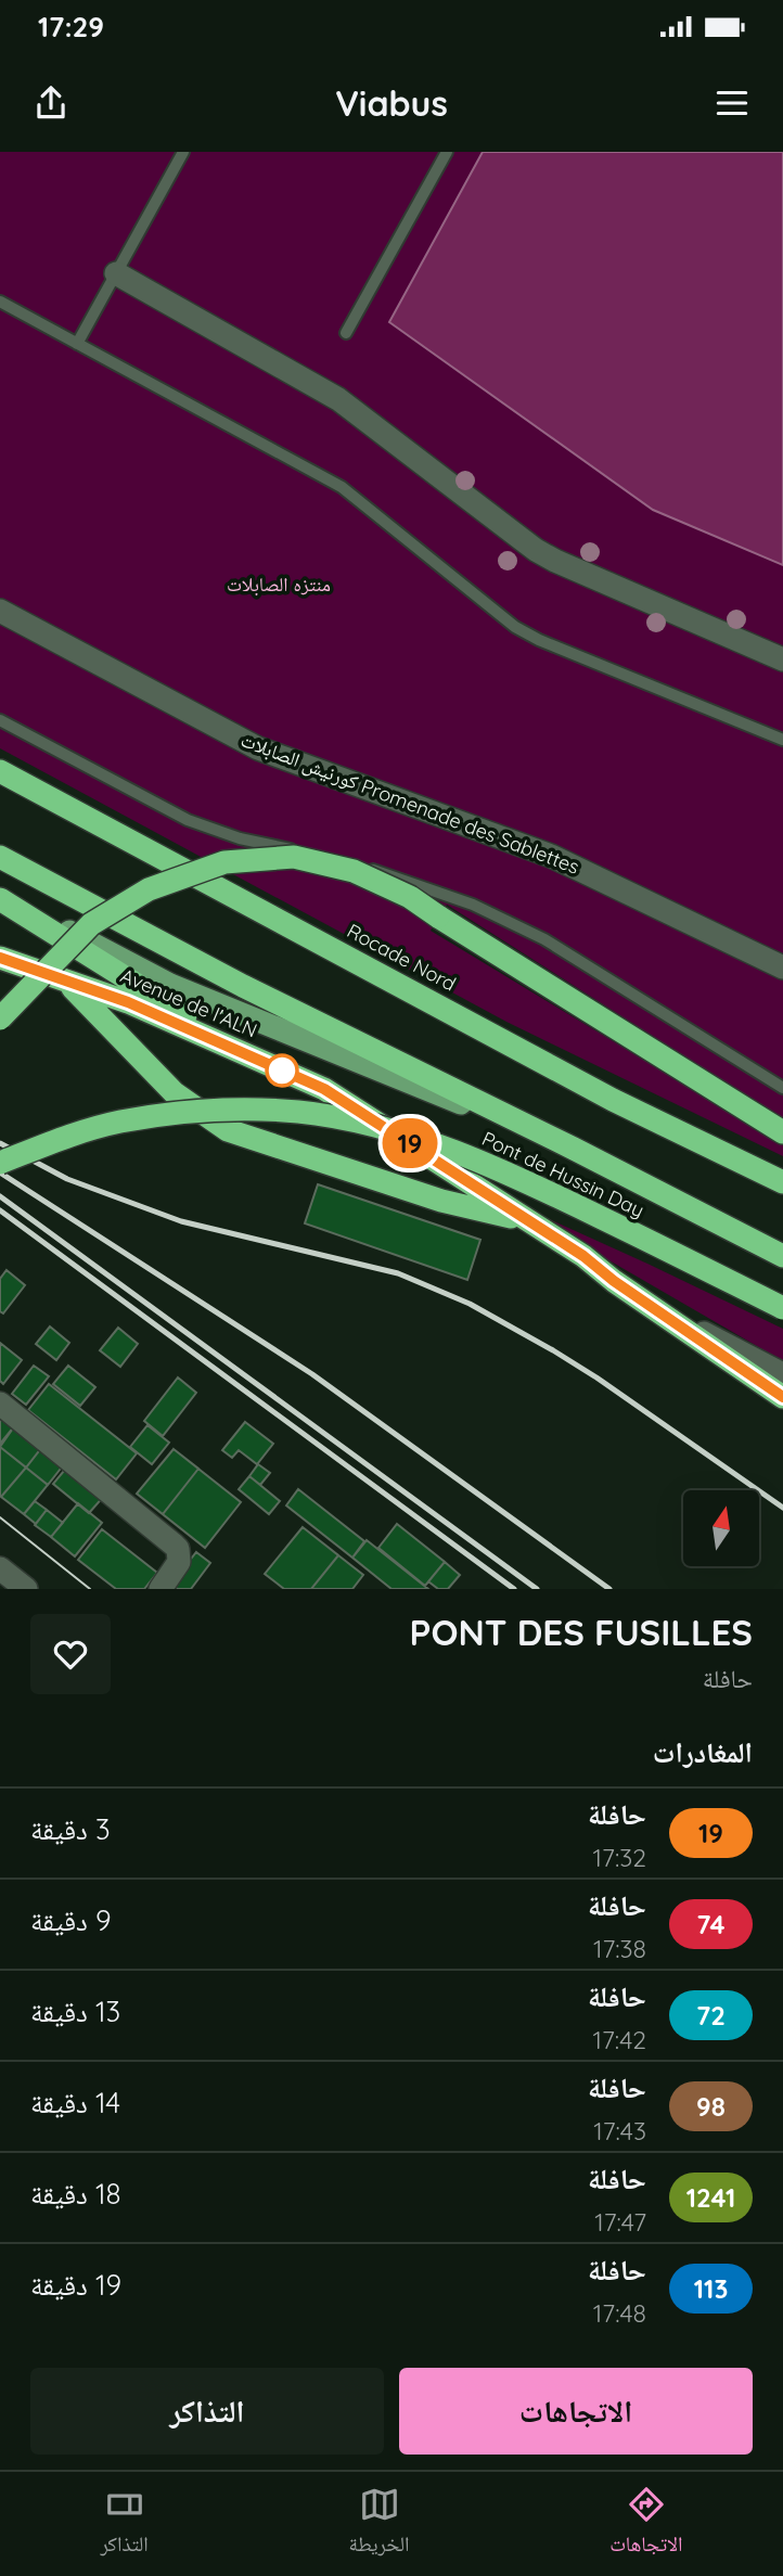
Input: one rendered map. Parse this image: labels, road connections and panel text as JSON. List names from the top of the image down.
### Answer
{
  "streets": {
    "highway": ["Rocade Nord", "Avenue de l'ALN", "Pont de Hussin Day"],
    "street": ["كورنيش الصابلات Promenade des Sablettes"]
  },
  "parks": ["منتزه الصابلات"],
  "lines": ["bus line 19"],
  "north": "top",
  "page": {
    "status": "17:29",
    "header": "Viabus",
    "on_map": "19",
    "heading": [
      ["PONT DES FUSILLES", "حافلة"],
      "المغادرات"
    ],
    "list": [
      {
        "mark": "19",
        "name": "حافلة",
        "note": "17:32",
        "value": "3 دقيقة"
      },
      {
        "mark": "74",
        "name": "حافلة",
        "note": "17:38",
        "value": "9 دقيقة"
      },
      {
        "mark": "72",
        "name": "حافلة",
        "note": "17:42",
        "value": "13 دقيقة"
      },
      {
        "mark": "98",
        "name": "حافلة",
        "note": "17:43",
        "value": "14 دقيقة"
      },
      {
        "mark": "1241",
        "name": "حافلة",
        "note": "17:47",
        "value": "18 دقيقة"
      },
      {
        "mark": "113",
        "name": "حافلة",
        "note": "17:48",
        "value": "19 دقيقة"
      }
    ],
    "buttons": ["الاتجاهات", "التذاكر"],
    "tabs": ["الاتجاهات", "الخريطة", "التذاكر"]
  }
}
